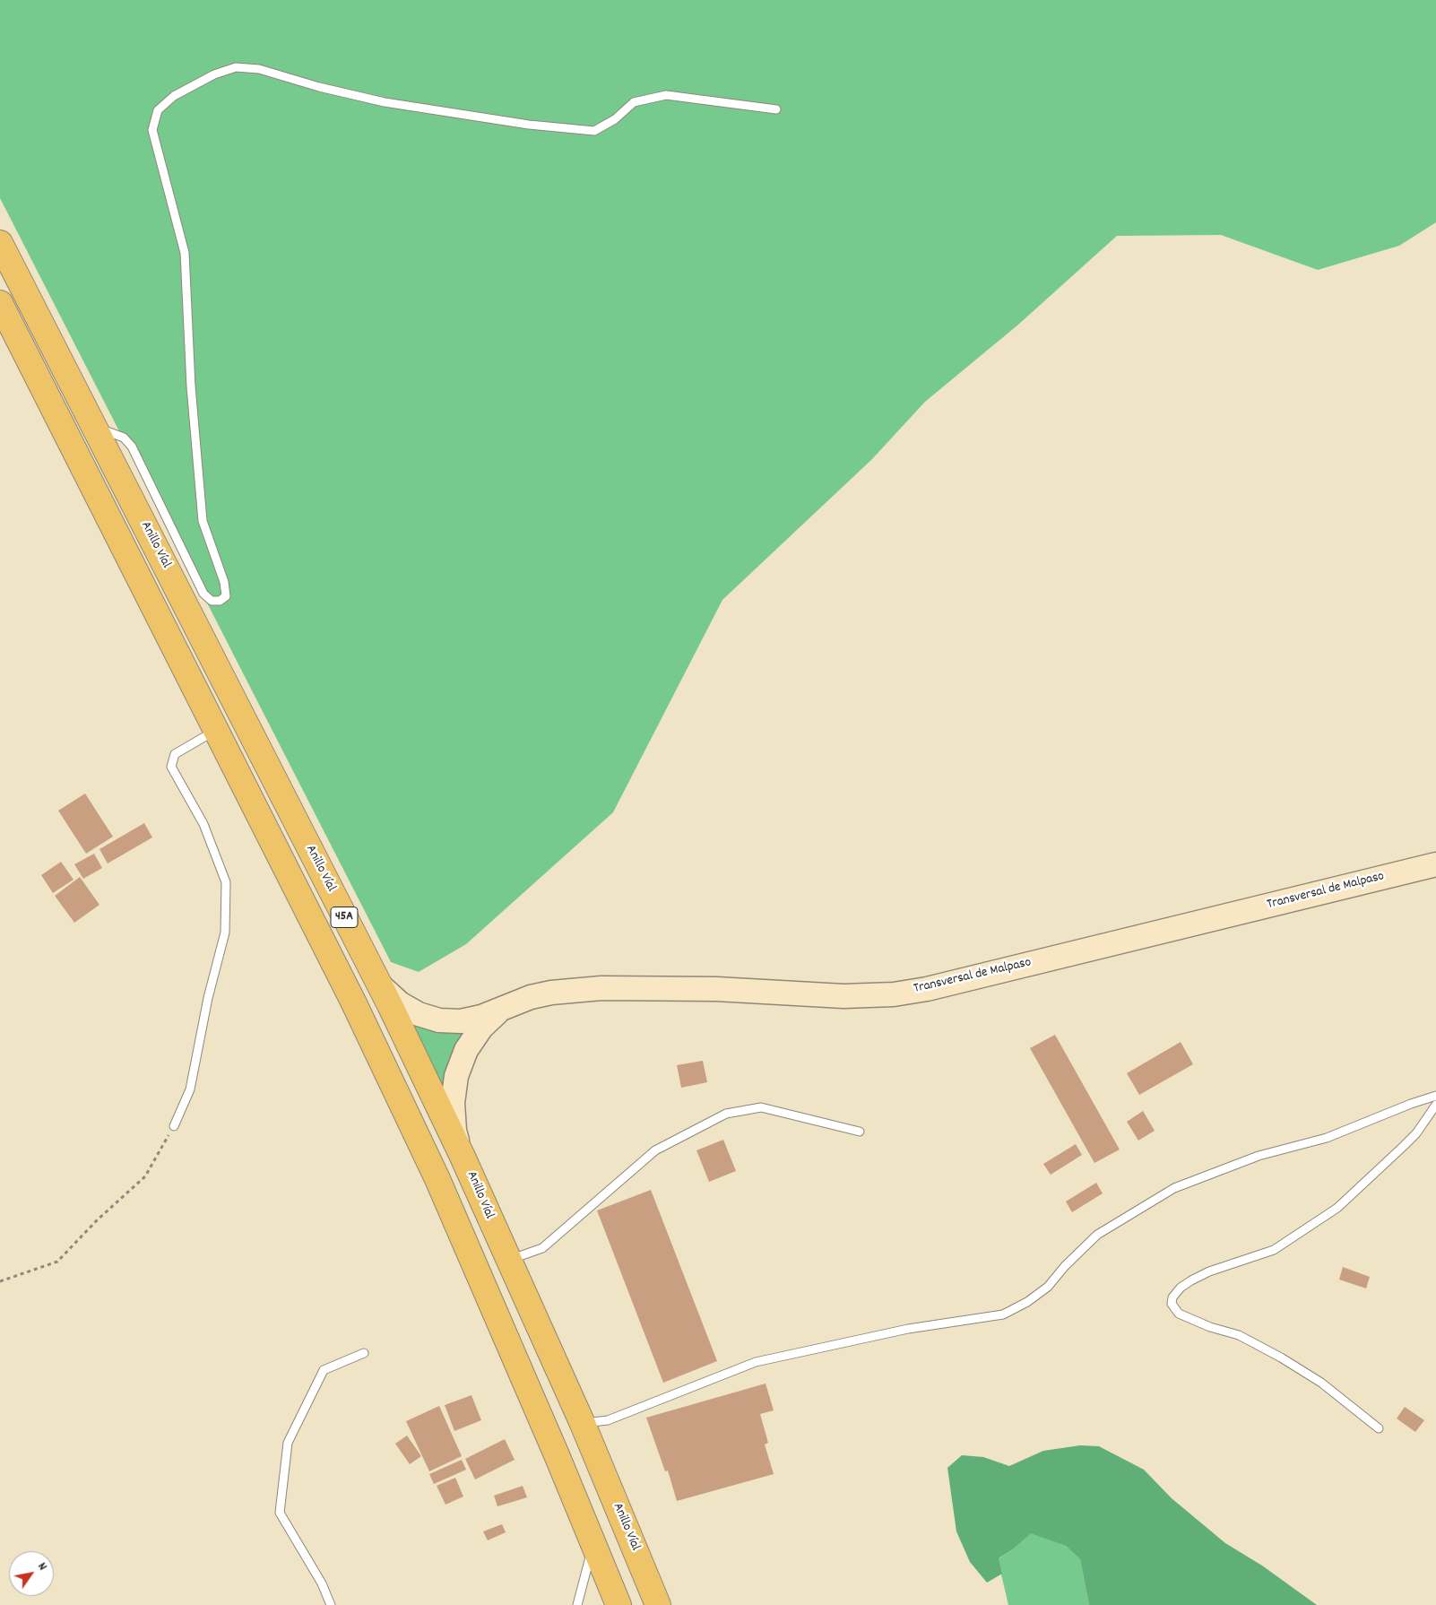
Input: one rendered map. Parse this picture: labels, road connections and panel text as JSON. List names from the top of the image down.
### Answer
{
  "streets": {
    "highway": ["Anillo Víal", "45A"],
    "main road": ["Transversal de Malpaso"]
  },
  "crossings": [
    ["Anillo Víal", "Transversal de Malpaso"]
  ],
  "north": "top right"
}
